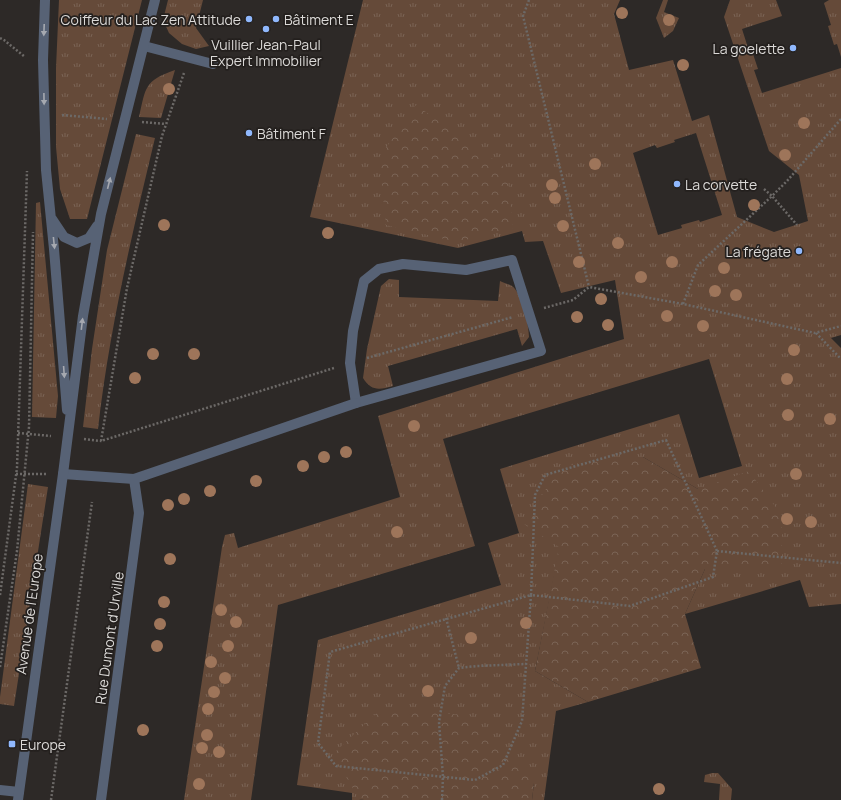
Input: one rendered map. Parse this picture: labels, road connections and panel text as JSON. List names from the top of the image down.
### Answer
{
  "streets": {
    "street": ["Avenue de l'Europe", "Rue Dumont d'Urville"]
  },
  "places": {
    "other": [
      "Coiffeur du Lac Zen Attitude",
      "Bâtiment E",
      "Vuillier Jean-Paul Expert Immobilier",
      "La goelette",
      "Bâtiment F",
      "La corvette",
      "La frégate"
    ],
    "transit": ["Europe"]
  }
}
